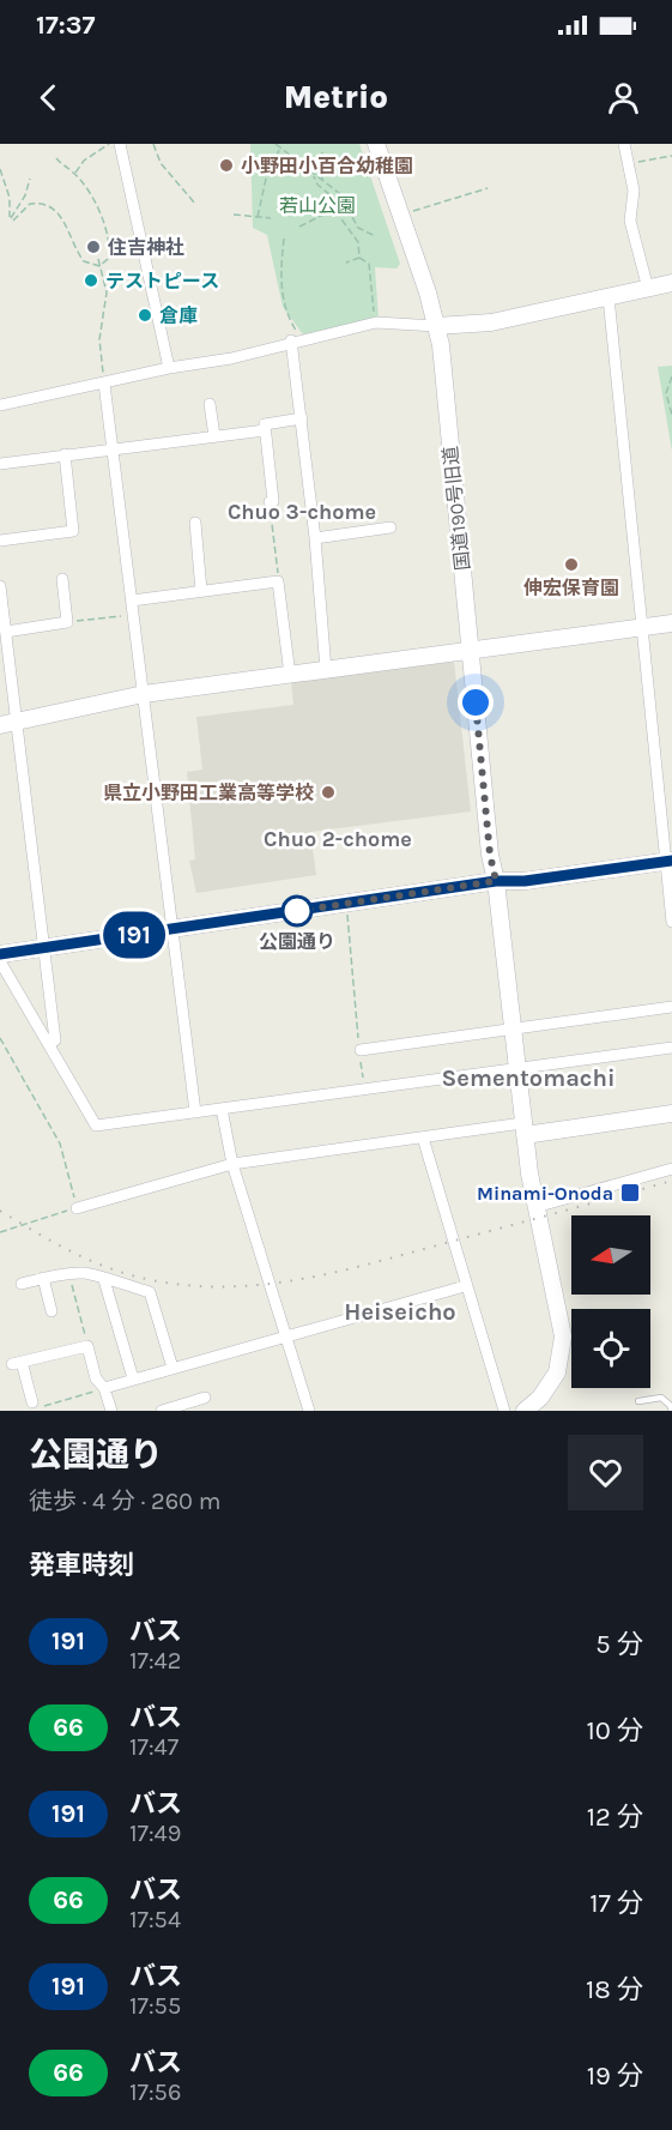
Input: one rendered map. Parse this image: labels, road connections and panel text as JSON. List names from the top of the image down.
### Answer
{
  "streets": {
    "street": ["国道190号旧道"]
  },
  "districts": [
    "Chuo 3-chome",
    "Chuo 2-chome",
    "Sementomachi",
    "Heiseicho"
  ],
  "parks": ["若山公園"],
  "places": {
    "other": [
      "小野田小百合幼稚園",
      "住吉神社",
      "テストピース",
      "倉庫",
      "伸宏保育園",
      "県立小野田工業高等学校",
      "公園通り"
    ],
    "transit": ["Minami-Onoda"]
  },
  "lines": ["bus line 191"],
  "north": "left",
  "page": {
    "status": "17:37",
    "header": "Metrio",
    "on_map": "191",
    "heading": [
      ["公園通り", "徒歩 · 4 分 · 260 m"],
      "発車時刻"
    ],
    "list": [
      {
        "mark": "191",
        "name": "バス",
        "note": "17:42",
        "value": "5 分"
      },
      {
        "mark": "66",
        "name": "バス",
        "note": "17:47",
        "value": "10 分"
      },
      {
        "mark": "191",
        "name": "バス",
        "note": "17:49",
        "value": "12 分"
      },
      {
        "mark": "66",
        "name": "バス",
        "note": "17:54",
        "value": "17 分"
      },
      {
        "mark": "191",
        "name": "バス",
        "note": "17:55",
        "value": "18 分"
      },
      {
        "mark": "66",
        "name": "バス",
        "note": "17:56",
        "value": "19 分"
      }
    ]
  }
}
